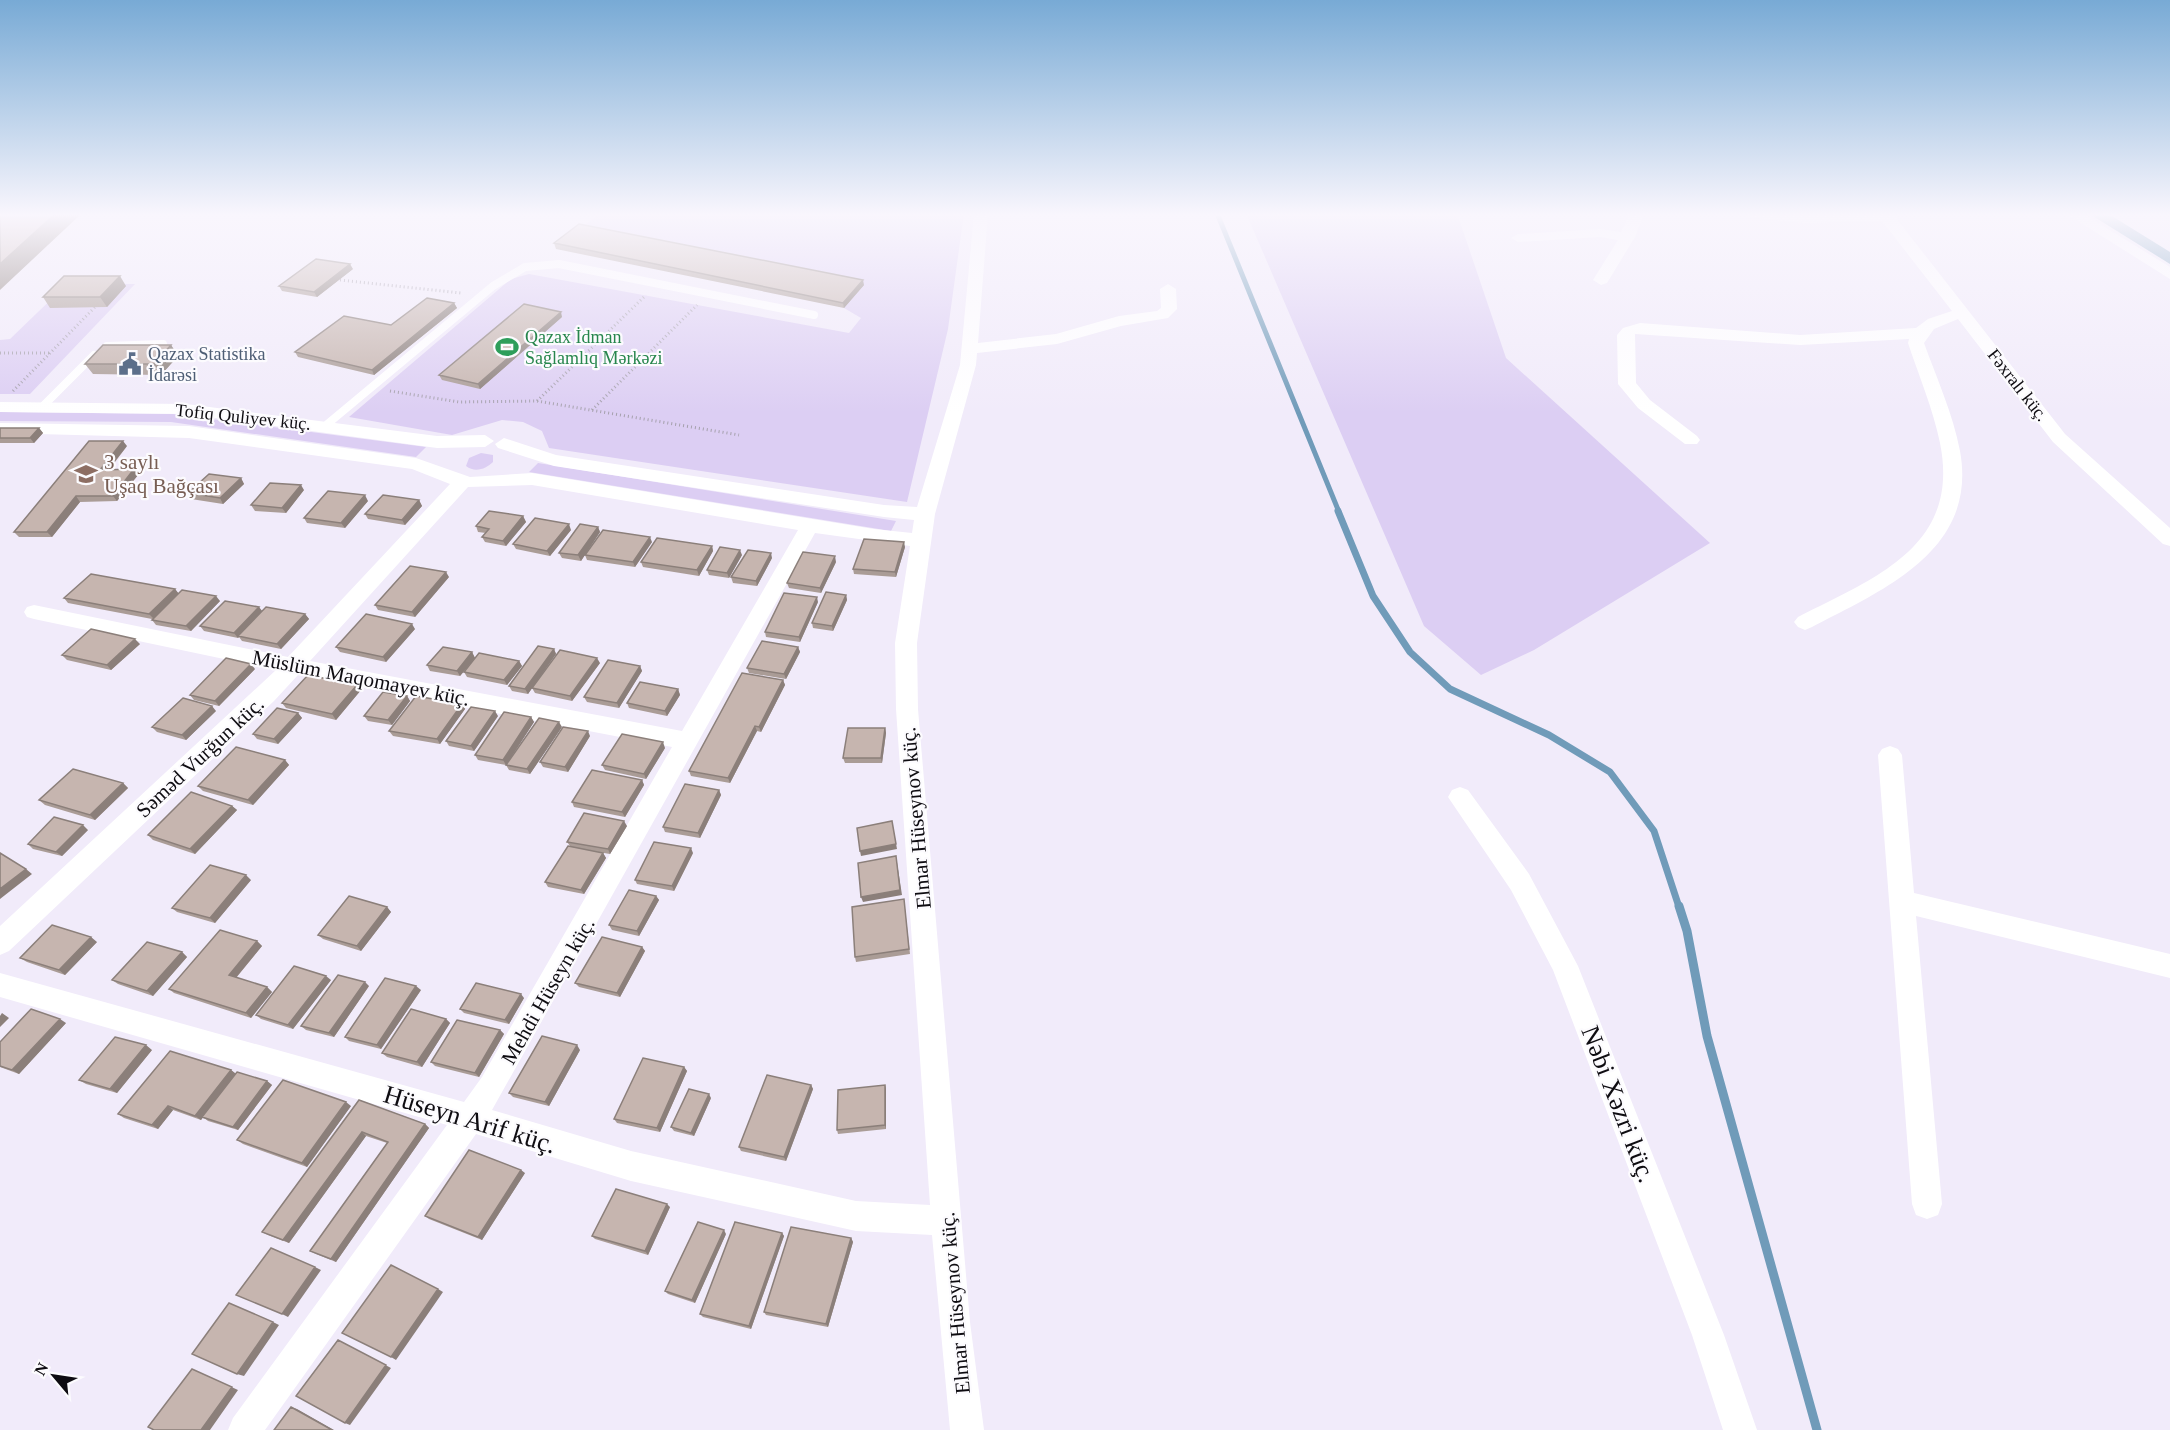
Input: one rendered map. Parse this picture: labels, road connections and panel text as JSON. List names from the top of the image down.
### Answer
{
  "streets": {
    "street": [
      "Fəxralı küç.",
      "Tofiq Quliyev küç.",
      "Müslüm Maqomayev küç.",
      "Səməd Vurğun küç.",
      "Elmar Hüseynov küç.",
      "Mehdi Hüseyn küç.",
      "Nəbi Xəzri küç.",
      "Hüseyn Arif küç."
    ]
  },
  "crossings": [
    ["Tofiq Quliyev küç.", "Səməd Vurğun küç."],
    ["Tofiq Quliyev küç.", "Elmar Hüseynov küç."],
    ["Müslüm Maqomayev küç.", "Səməd Vurğun küç."],
    ["Müslüm Maqomayev küç.", "Mehdi Hüseyn küç."],
    ["Elmar Hüseynov küç.", "Hüseyn Arif küç."],
    ["Mehdi Hüseyn küç.", "Hüseyn Arif küç."]
  ],
  "places": {
    "sports": ["Qazax İdman Sağlamlıq Mərkəzi"],
    "public building": ["Qazax Statistika İdarəsi"],
    "school or university": ["3 saylı Uşaq Bağçası"]
  },
  "north": "top left"
}
